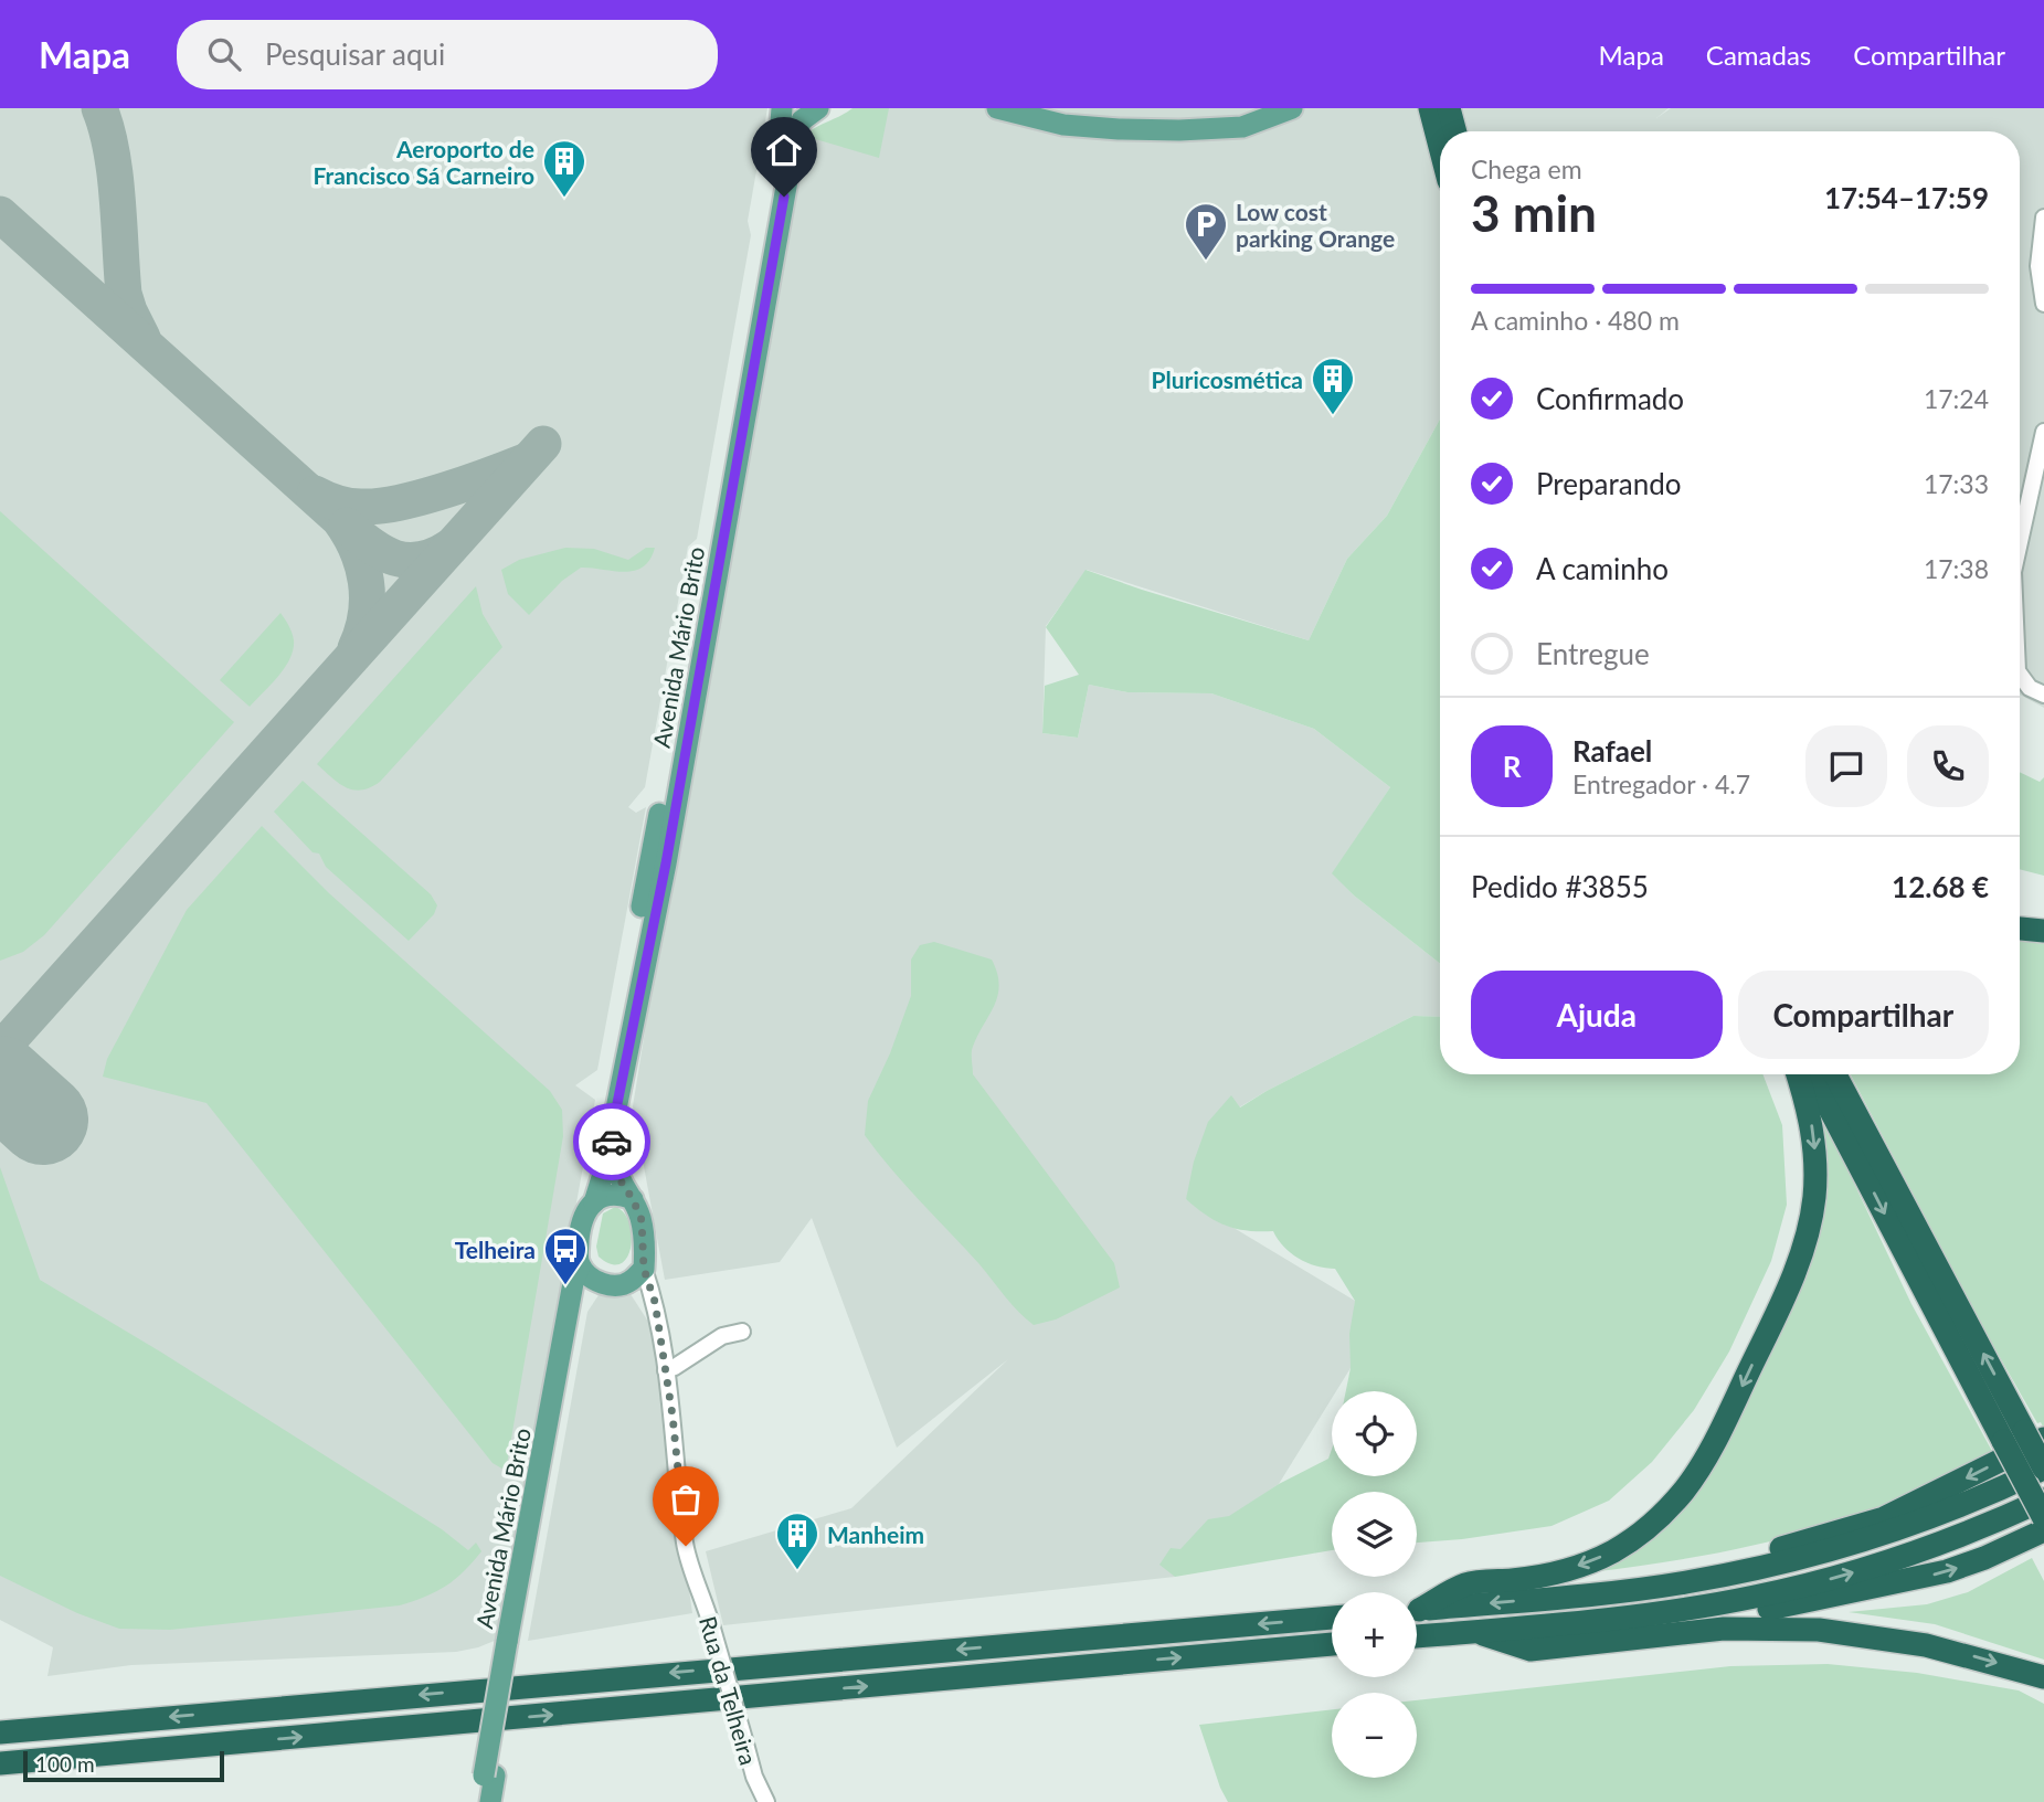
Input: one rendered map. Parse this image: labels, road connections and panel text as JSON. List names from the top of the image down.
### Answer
{
  "streets": {
    "main road": ["Avenida Mário Brito"],
    "street": ["Rua da Telheira"]
  },
  "crossings": [
    ["Avenida Mário Brito", "Rua da Telheira"]
  ],
  "places": {
    "building": ["Aeroporto de Francisco Sá Carneiro", "Pluricosmética", "Manheim"],
    "parking": ["Low cost parking Orange"],
    "bus stop": ["Telheira"]
  },
  "scale_bar": "100 m",
  "page": {
    "header": "Mapa",
    "search": "Pesquisar aqui",
    "nav": ["Mapa", "Camadas", "Compartilhar"],
    "heading": ["3 min", "Chega em", "17:54–17:59"],
    "panel": [
      "Rafael",
      "Entregador · 4.7",
      "Pedido #3855",
      "12.68 €"
    ],
    "bar": "A caminho · 480 m",
    "list": [
      ["Confirmado", "17:24"],
      ["Preparando", "17:33"],
      ["A caminho", "17:38"],
      "Entregue"
    ],
    "round": "R",
    "buttons": ["Ajuda", "Compartilhar"],
    "map_buttons": ["+", "−"],
    "scale": "100 m"
  }
}
